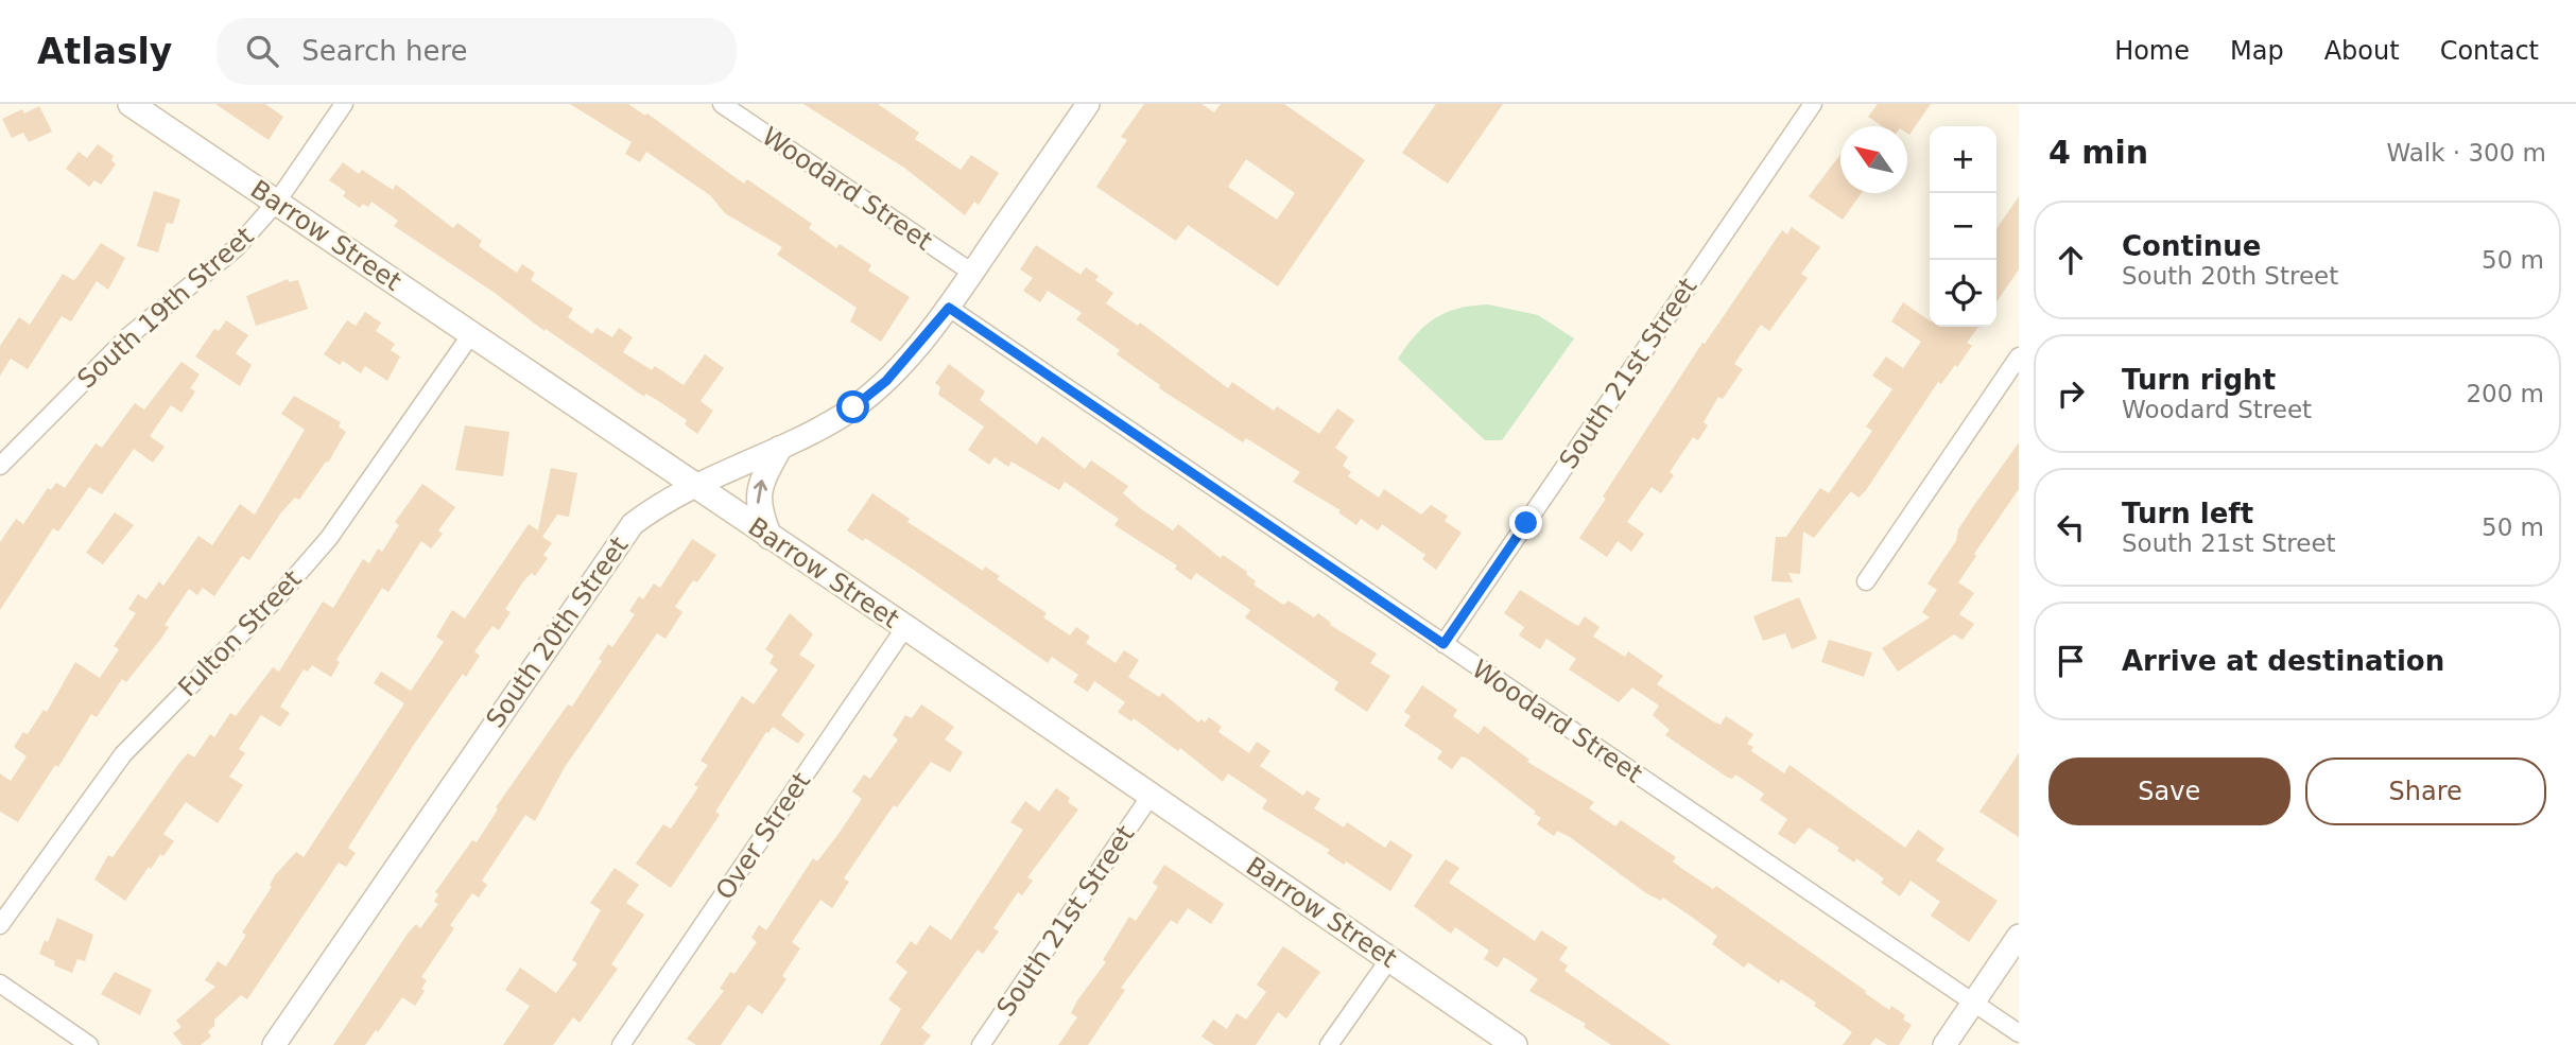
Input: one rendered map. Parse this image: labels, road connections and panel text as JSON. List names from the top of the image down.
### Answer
{
  "streets": {
    "main road": ["Barrow Street"],
    "street": [
      "Woodard Street",
      "South 19th Street",
      "South 21st Street",
      "South 20th Street",
      "Fulton Street",
      "Over Street"
    ]
  },
  "crossings": [
    ["Woodard Street", "South 21st Street"],
    ["Woodard Street", "South 20th Street"],
    ["Barrow Street", "South 19th Street"],
    ["Barrow Street", "South 21st Street"],
    ["Barrow Street", "South 20th Street"],
    ["Barrow Street", "Fulton Street"],
    ["Barrow Street", "Over Street"]
  ],
  "north": "top left",
  "page": {
    "header": "Atlasly",
    "search": "Search here",
    "nav": [
      "Home",
      "Map",
      "About",
      "Contact"
    ],
    "heading": ["4 min", "Walk · 300 m"],
    "map_buttons": ["+", "−"],
    "list": [
      ["Continue", "South 20th Street", "50 m"],
      ["Turn right", "Woodard Street", "200 m"],
      ["Turn left", "South 21st Street", "50 m"],
      "Arrive at destination"
    ],
    "buttons": ["Save", "Share"]
  }
}
